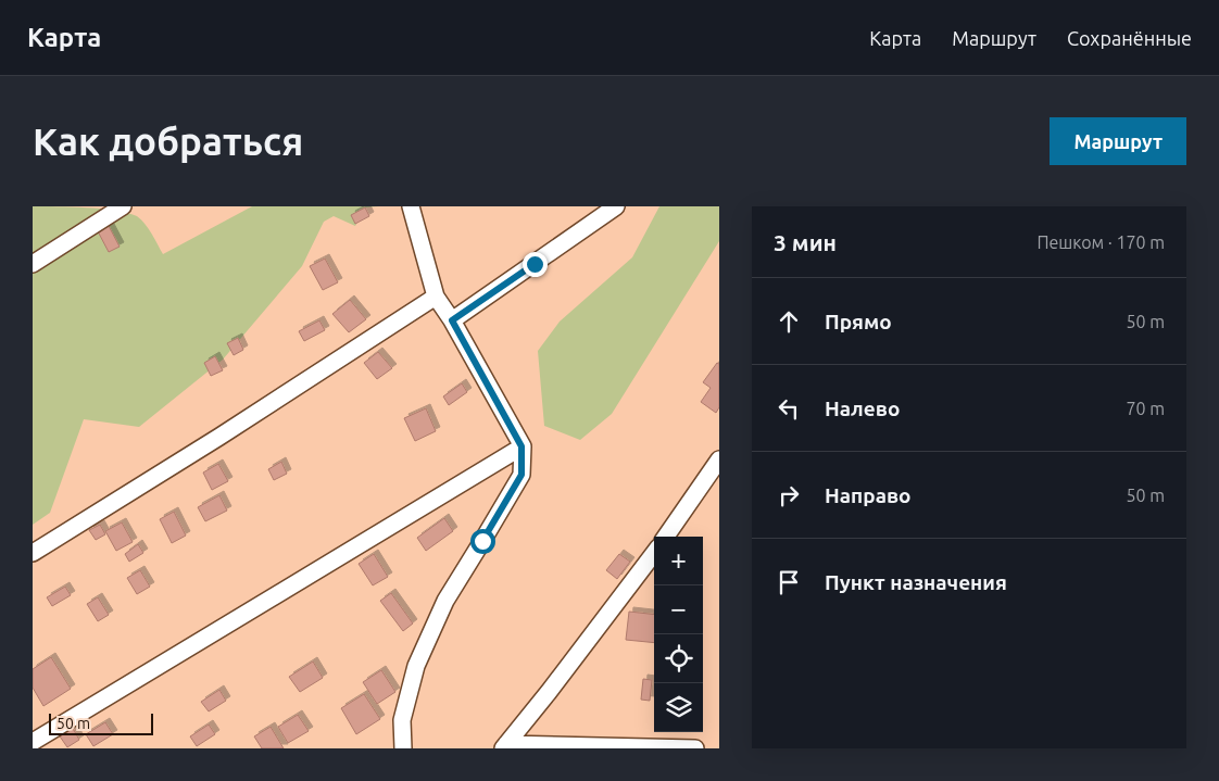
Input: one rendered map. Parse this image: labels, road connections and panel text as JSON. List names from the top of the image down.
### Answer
{
  "scale_bar": "50 m",
  "page": {
    "header": "Карта",
    "nav": ["Карта", "Маршрут", "Сохранённые"],
    "buttons": "Маршрут",
    "title": "Как добраться",
    "heading": ["3 мин", "Пешком · 170 m"],
    "list": [
      ["Прямо", "50 m"],
      ["Налево", "70 m"],
      ["Направо", "50 m"],
      "Пункт назначения"
    ],
    "map_buttons": ["+", "−"],
    "scale": "50 m"
  }
}
